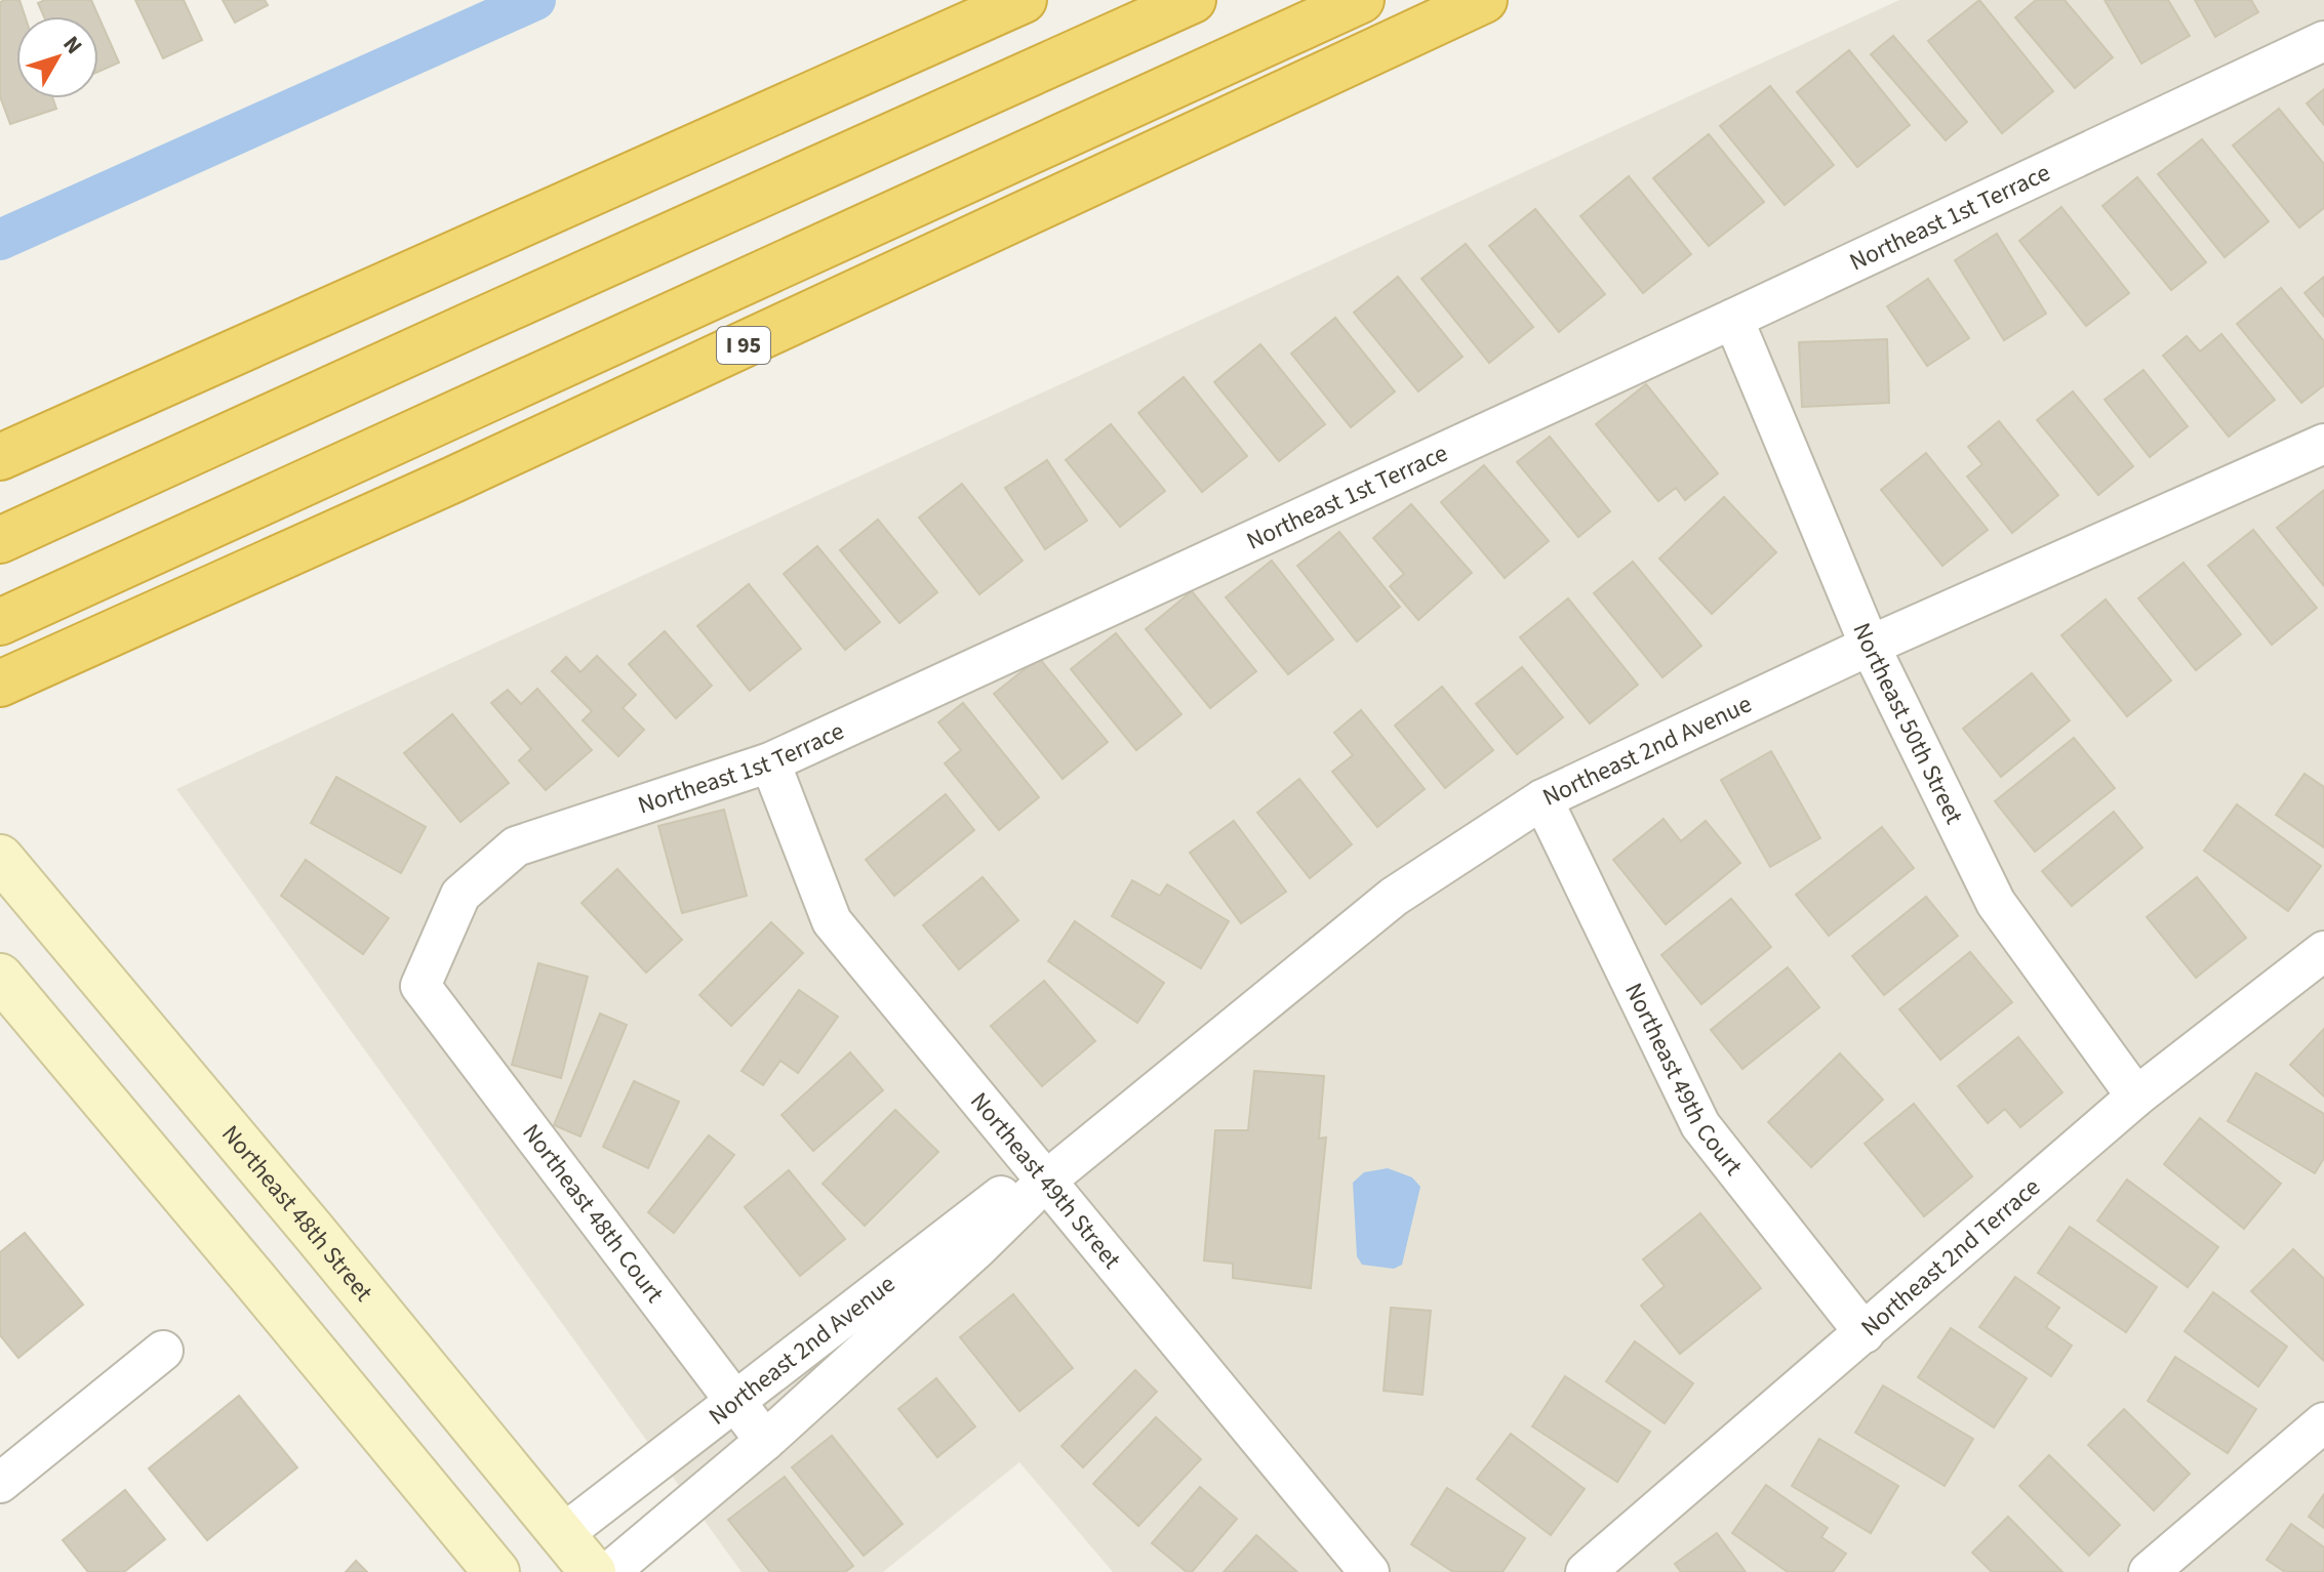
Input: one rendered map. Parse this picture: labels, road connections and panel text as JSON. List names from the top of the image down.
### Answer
{
  "streets": {
    "highway": ["I 95"],
    "main road": ["Northeast 48th Street"],
    "street": [
      "Northeast 1st Terrace",
      "Northeast 50th Street",
      "Northeast 2nd Avenue",
      "Northeast 49th Court",
      "Northeast 49th Street",
      "Northeast 48th Court",
      "Northeast 2nd Terrace"
    ]
  },
  "crossings": [
    ["Northeast 1st Terrace", "Northeast 50th Street"],
    ["Northeast 1st Terrace", "Northeast 49th Street"],
    ["Northeast 1st Terrace", "Northeast 48th Court"],
    ["Northeast 50th Street", "Northeast 2nd Avenue"],
    ["Northeast 50th Street", "Northeast 2nd Terrace"],
    ["Northeast 2nd Avenue", "Northeast 49th Court"],
    ["Northeast 2nd Avenue", "Northeast 49th Street"],
    ["Northeast 2nd Avenue", "Northeast 48th Street"],
    ["Northeast 2nd Avenue", "Northeast 48th Court"],
    ["Northeast 49th Court", "Northeast 2nd Terrace"]
  ],
  "north": "top right"
}
